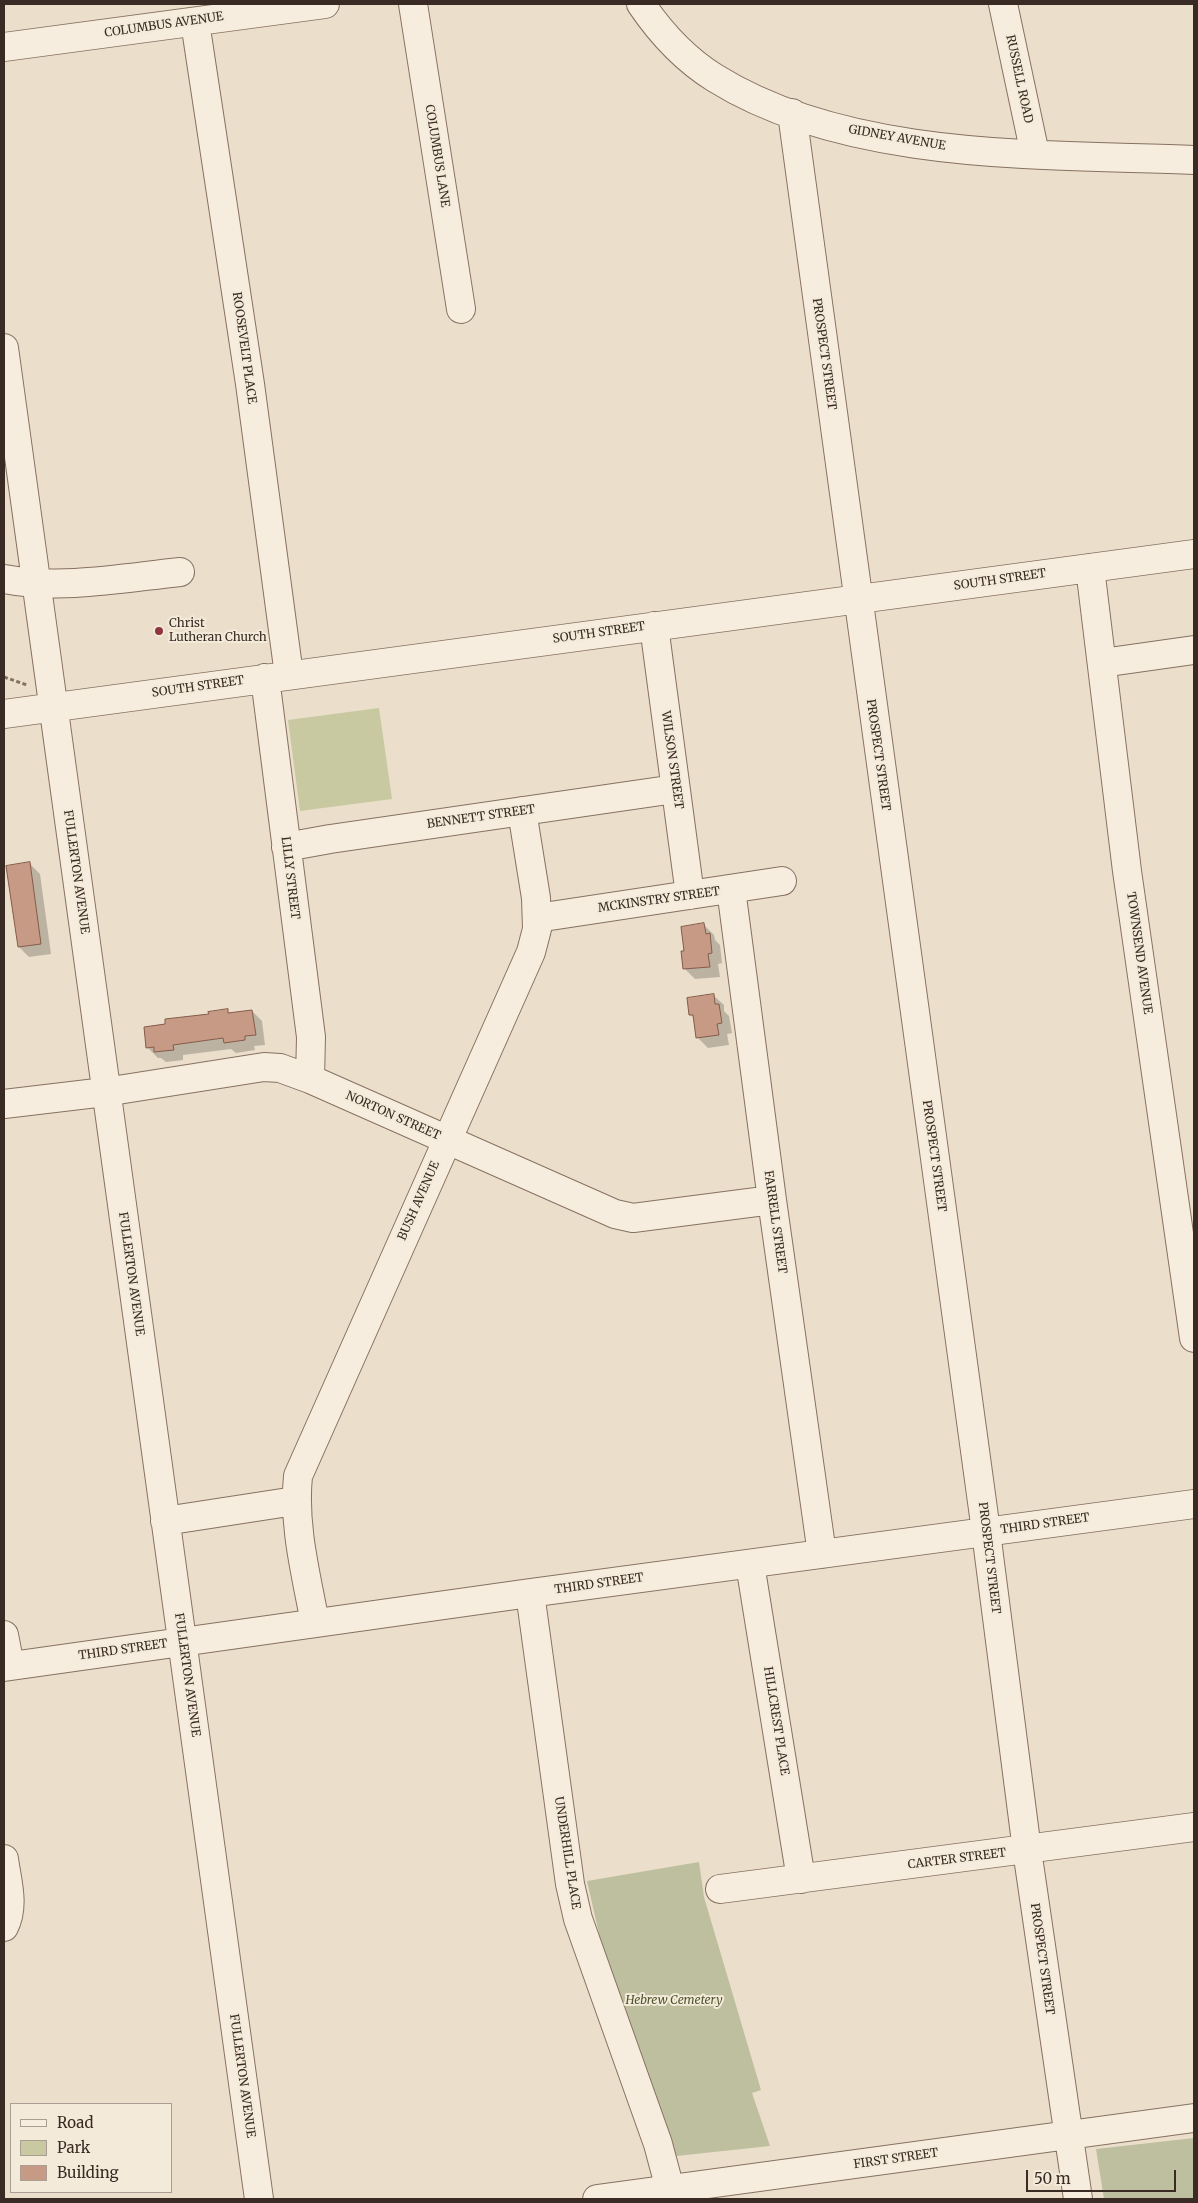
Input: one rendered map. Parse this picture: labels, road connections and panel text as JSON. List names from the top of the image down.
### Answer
{
  "streets": {
    "street": [
      "COLUMBUS AVENUE",
      "RUSSELL ROAD",
      "GIDNEY AVENUE",
      "COLUMBUS LANE",
      "ROOSEVELT PLACE",
      "PROSPECT STREET",
      "SOUTH STREET",
      "WILSON STREET",
      "BENNETT STREET",
      "FULLERTON AVENUE",
      "LILLY STREET",
      "MCKINSTRY STREET",
      "TOWNSEND AVENUE",
      "NORTON STREET",
      "BUSH AVENUE",
      "FARRELL STREET",
      "THIRD STREET",
      "HILLCREST PLACE",
      "UNDERHILL PLACE",
      "CARTER STREET",
      "FIRST STREET"
    ]
  },
  "crossings": [
    ["COLUMBUS AVENUE", "ROOSEVELT PLACE"],
    ["RUSSELL ROAD", "GIDNEY AVENUE"],
    ["GIDNEY AVENUE", "PROSPECT STREET"],
    ["ROOSEVELT PLACE", "SOUTH STREET"],
    ["ROOSEVELT PLACE", "LILLY STREET"],
    ["PROSPECT STREET", "SOUTH STREET"],
    ["PROSPECT STREET", "THIRD STREET"],
    ["PROSPECT STREET", "CARTER STREET"],
    ["PROSPECT STREET", "FIRST STREET"],
    ["SOUTH STREET", "WILSON STREET"],
    ["SOUTH STREET", "FULLERTON AVENUE"],
    ["SOUTH STREET", "LILLY STREET"],
    ["SOUTH STREET", "TOWNSEND AVENUE"],
    ["WILSON STREET", "BENNETT STREET"],
    ["WILSON STREET", "MCKINSTRY STREET"],
    ["BENNETT STREET", "LILLY STREET"],
    ["BENNETT STREET", "BUSH AVENUE"],
    ["FULLERTON AVENUE", "NORTON STREET"],
    ["FULLERTON AVENUE", "THIRD STREET"],
    ["LILLY STREET", "NORTON STREET"],
    ["MCKINSTRY STREET", "BUSH AVENUE"],
    ["MCKINSTRY STREET", "FARRELL STREET"],
    ["NORTON STREET", "BUSH AVENUE"],
    ["NORTON STREET", "FARRELL STREET"],
    ["BUSH AVENUE", "THIRD STREET"],
    ["FARRELL STREET", "THIRD STREET"],
    ["THIRD STREET", "HILLCREST PLACE"],
    ["THIRD STREET", "UNDERHILL PLACE"],
    ["HILLCREST PLACE", "CARTER STREET"],
    ["UNDERHILL PLACE", "FIRST STREET"]
  ],
  "parks": ["Hebrew Cemetery"],
  "places": ["Christ Lutheran Church"],
  "legend": ["Road", "Park", "Building"],
  "scale_bar": "50 m"
}
